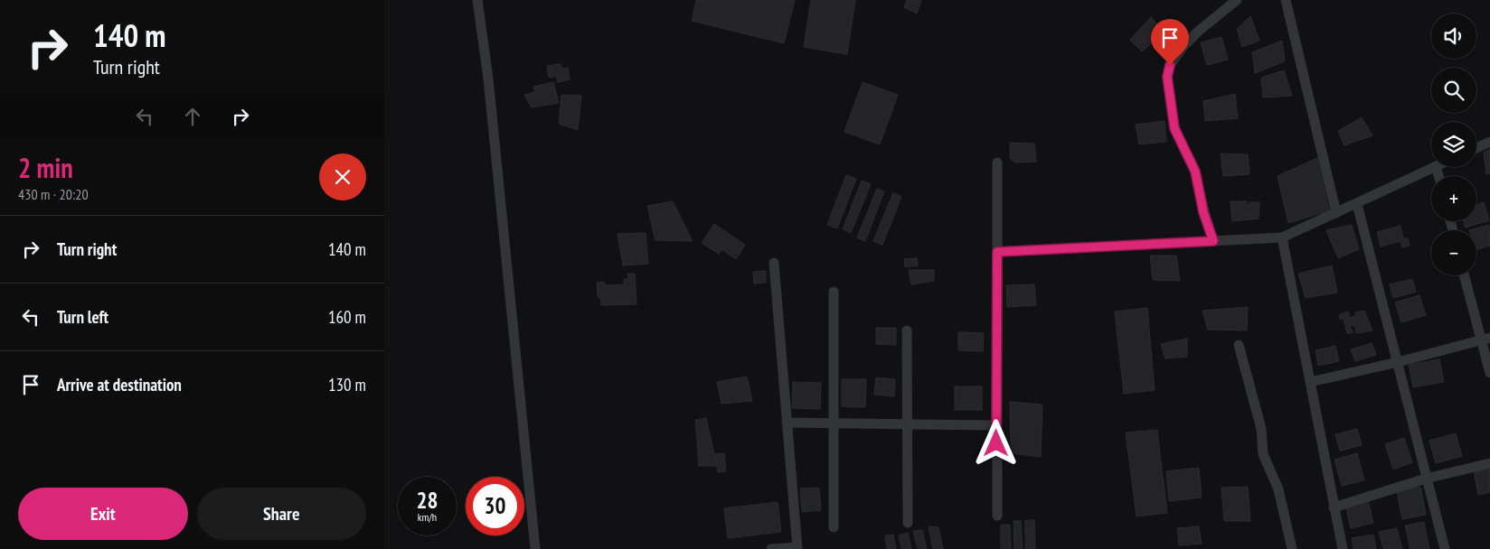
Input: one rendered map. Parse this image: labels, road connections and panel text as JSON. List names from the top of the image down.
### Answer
{
  "page": {
    "turn": ["140 m", "Turn right"],
    "map_buttons": ["+", "−"],
    "heading": ["2 min", "430 m · 20:20"],
    "list": [
      {
        "name": "Turn right",
        "value": "140 m"
      },
      {
        "name": "Turn left",
        "value": "160 m"
      },
      {
        "name": "Arrive at destination",
        "value": "130 m"
      }
    ],
    "speed": "28 km/h",
    "limit": "30",
    "buttons": ["Exit", "Share"]
  }
}
